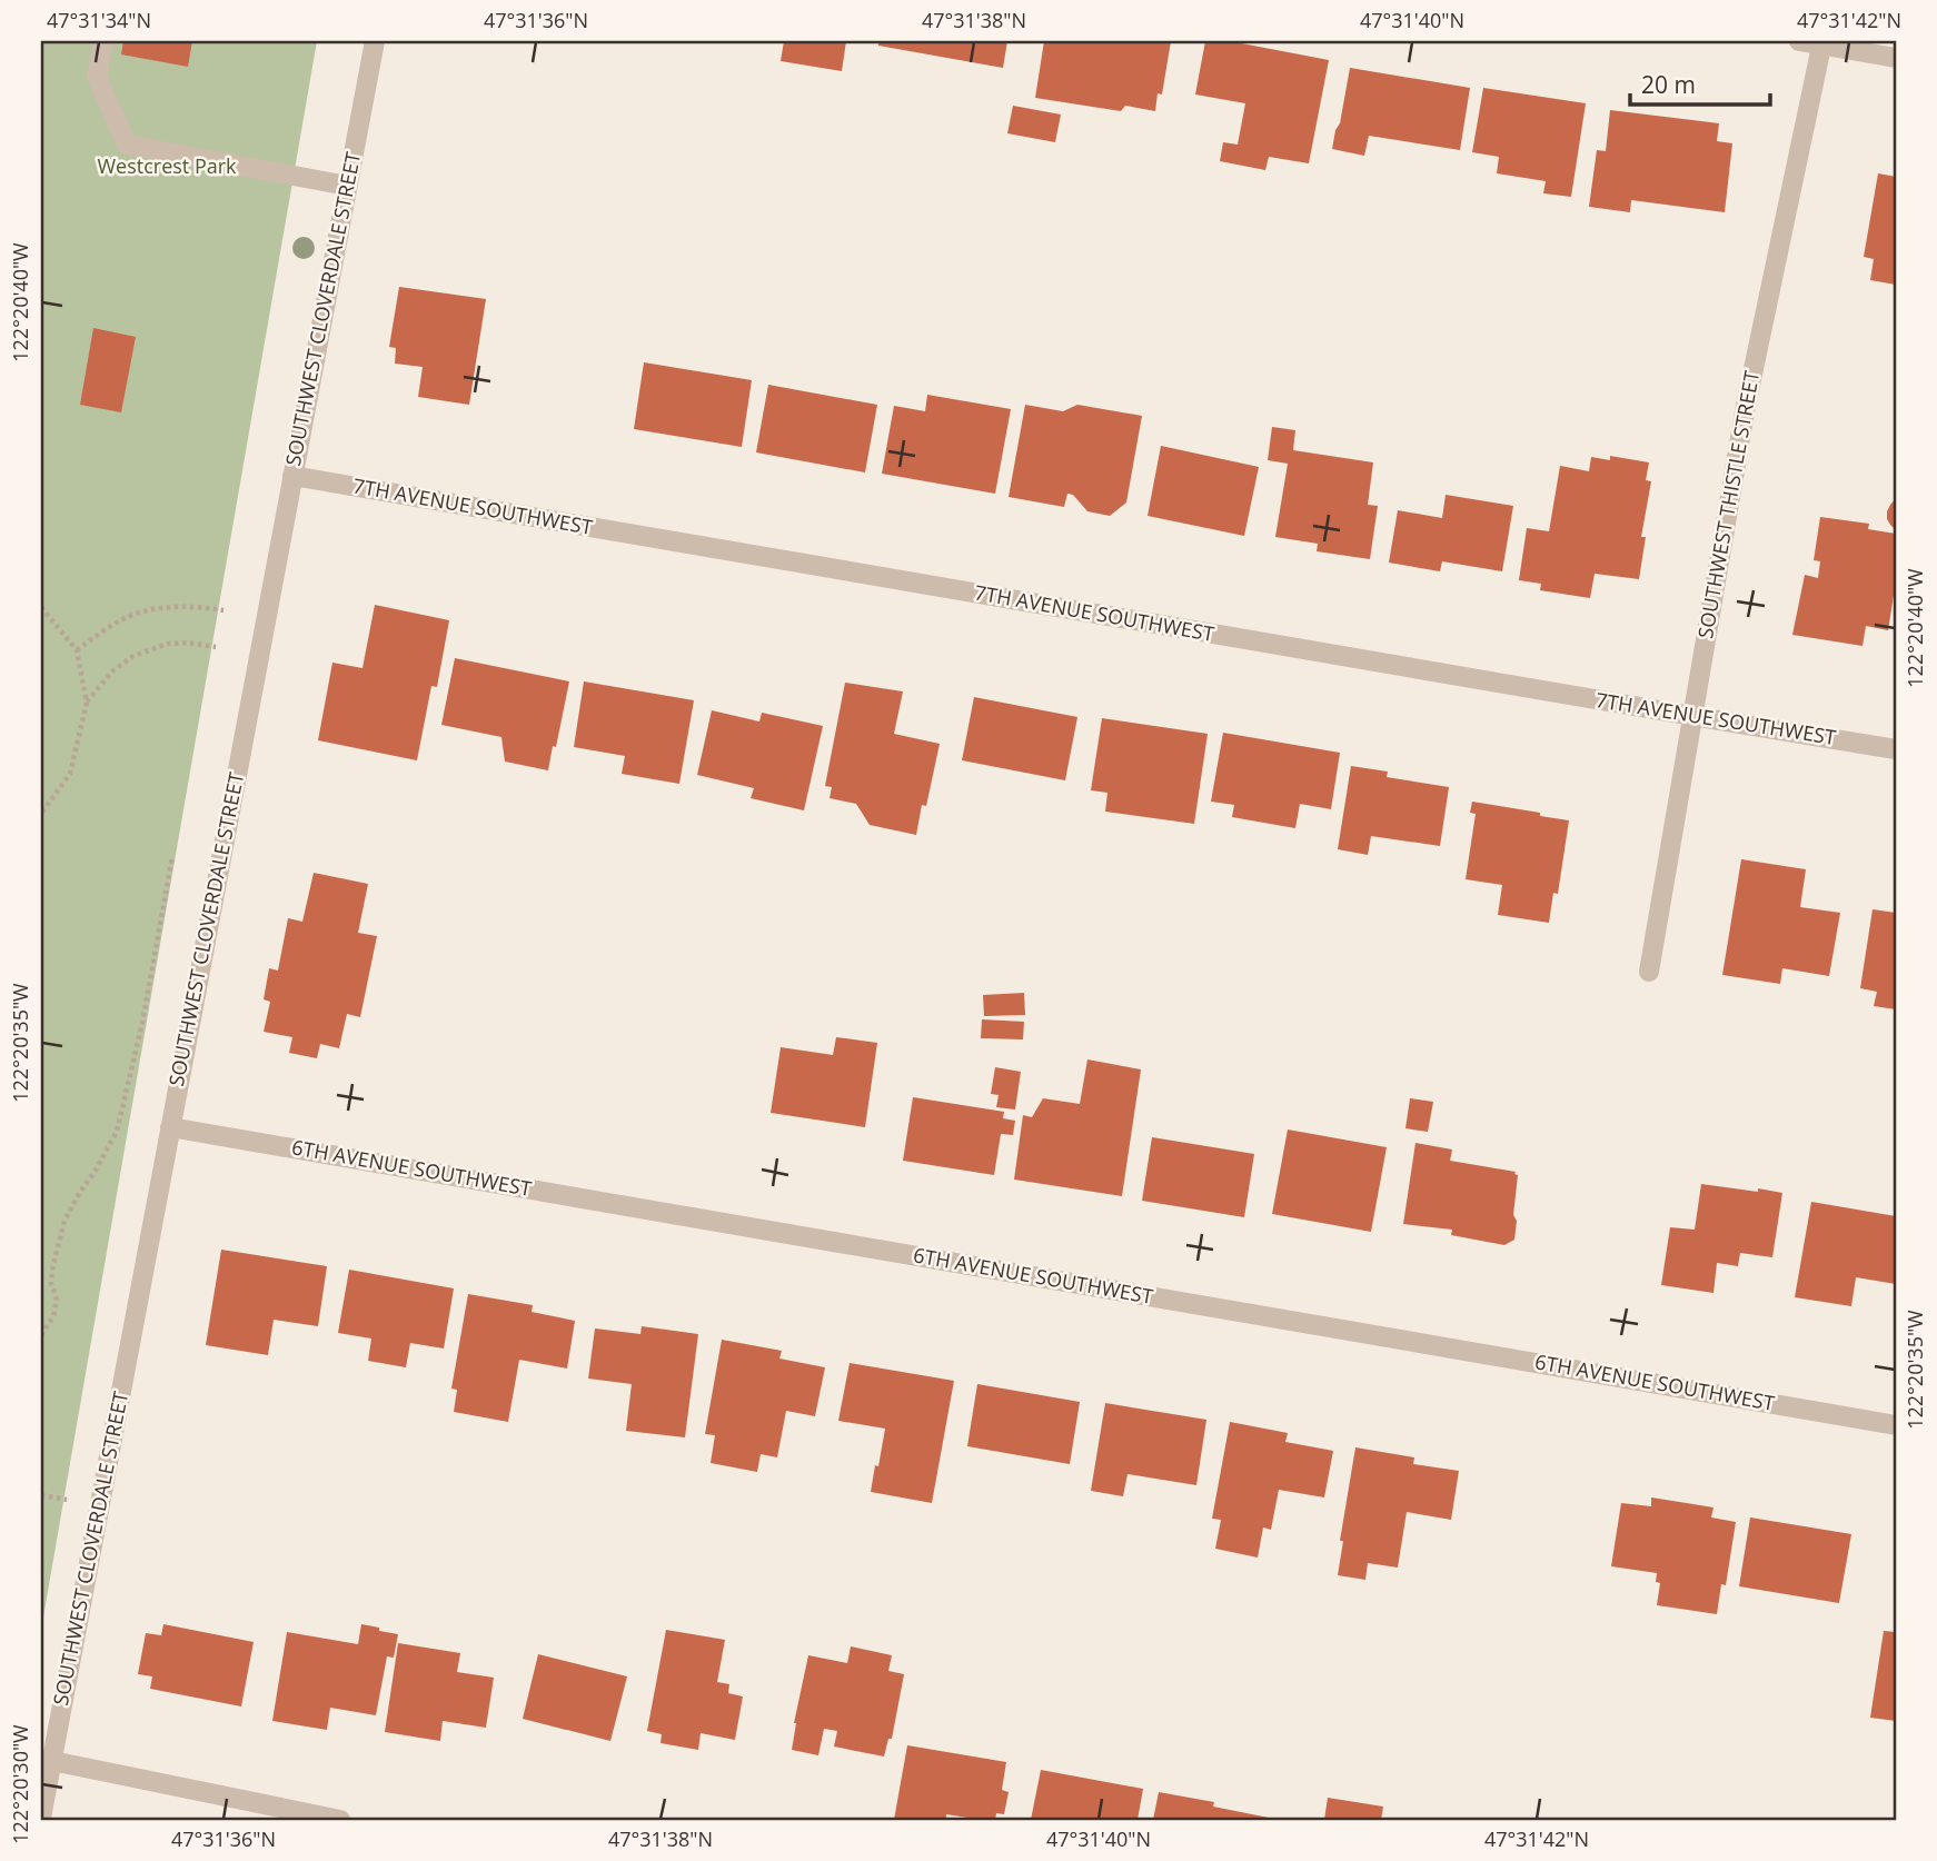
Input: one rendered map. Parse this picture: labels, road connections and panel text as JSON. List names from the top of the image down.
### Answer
{
  "streets": {
    "street": [
      "SOUTHWEST CLOVERDALE STREET",
      "SOUTHWEST THISTLE STREET",
      "7TH AVENUE SOUTHWEST",
      "6TH AVENUE SOUTHWEST"
    ]
  },
  "crossings": [
    ["SOUTHWEST CLOVERDALE STREET", "7TH AVENUE SOUTHWEST"],
    ["SOUTHWEST CLOVERDALE STREET", "6TH AVENUE SOUTHWEST"],
    ["SOUTHWEST THISTLE STREET", "7TH AVENUE SOUTHWEST"]
  ],
  "parks": ["Westcrest Park"],
  "scale_bar": "20 m",
  "coordinates": [
    "47°31'34\"N",
    "47°31'36\"N",
    "47°31'38\"N",
    "47°31'40\"N",
    "47°31'42\"N",
    "122°20'40\"W",
    "122°20'35\"W",
    "122°20'30\"W"
  ]
}
